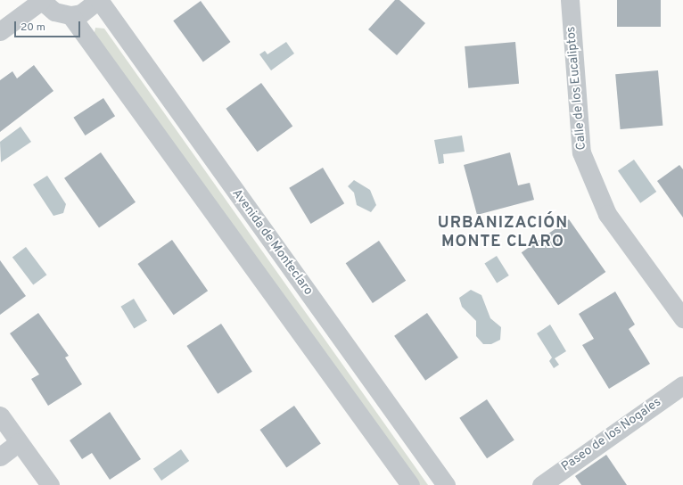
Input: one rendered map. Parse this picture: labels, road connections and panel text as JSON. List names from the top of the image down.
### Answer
{
  "streets": {
    "street": ["Calle de los Eucaliptos", "Avenida de Monteclaro", "Paseo de los Nogales"]
  },
  "districts": ["URBANIZACIÓN MONTE CLARO"],
  "scale_bar": "20 m"
}
